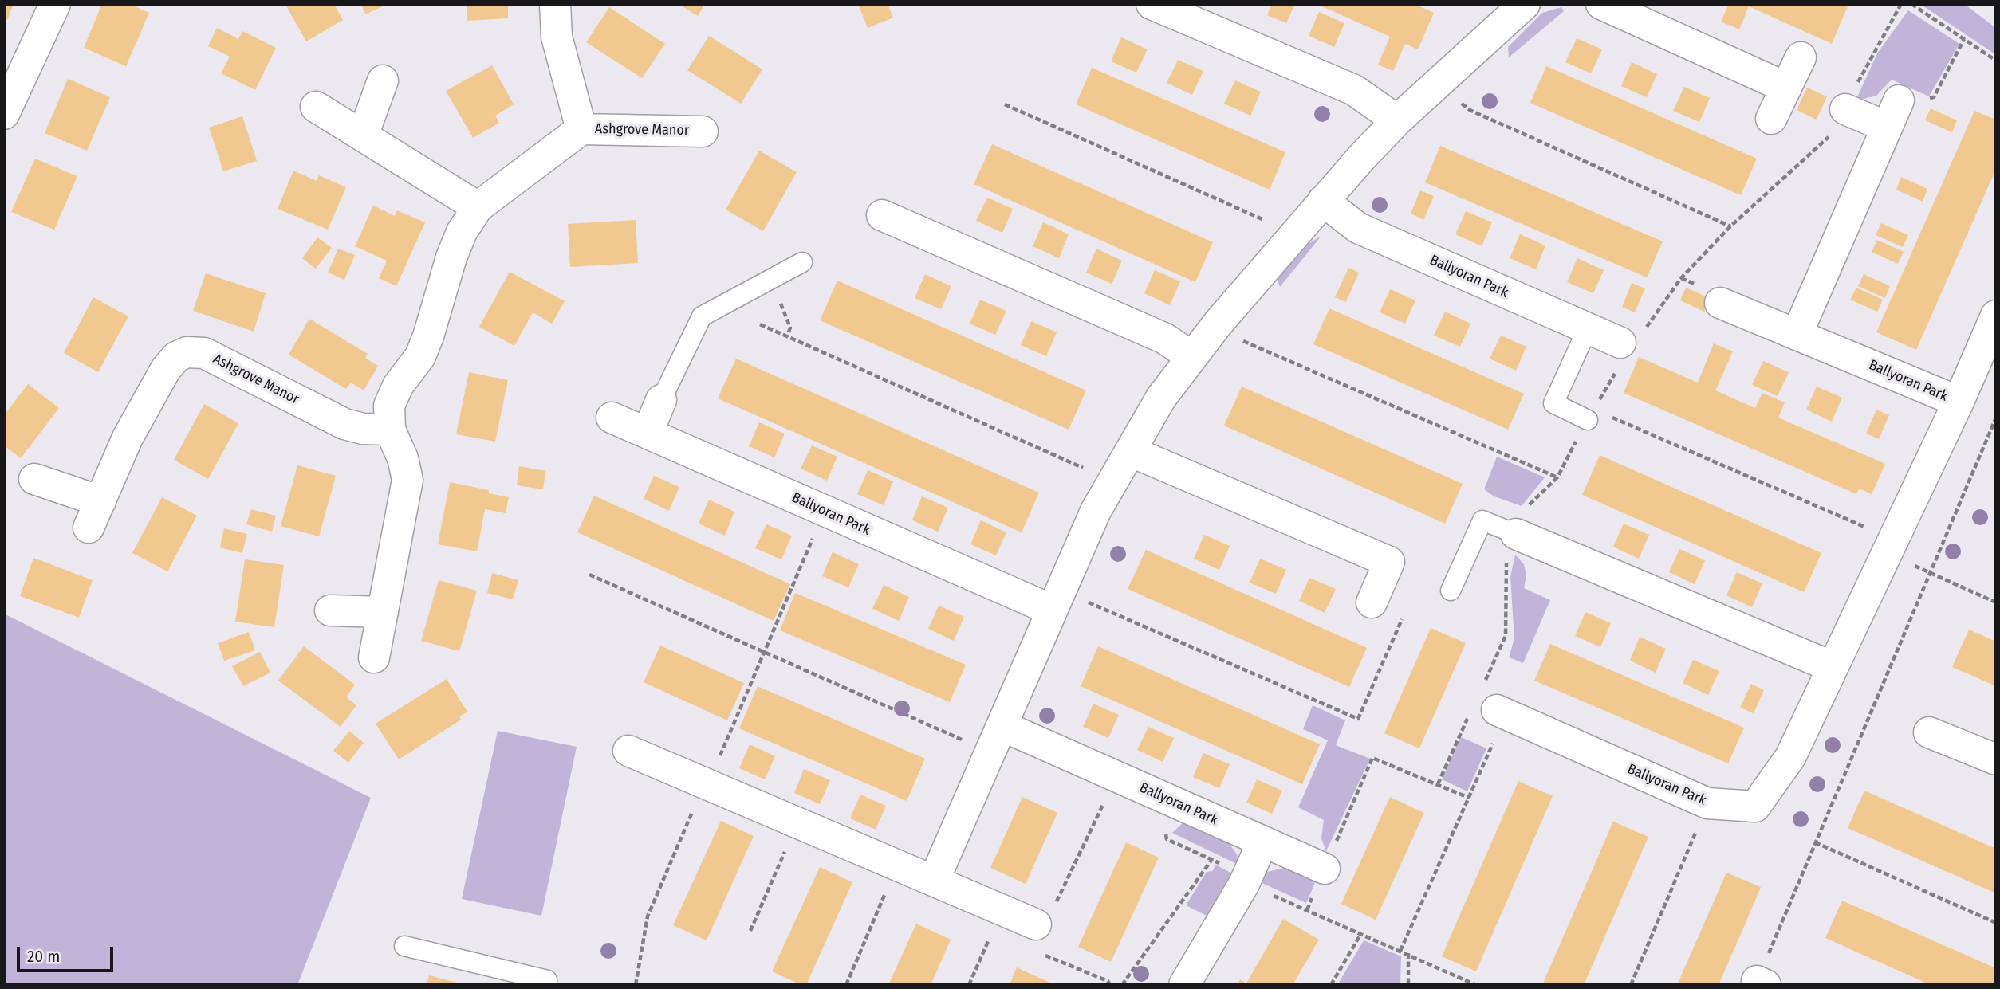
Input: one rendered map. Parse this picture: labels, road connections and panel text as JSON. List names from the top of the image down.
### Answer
{
  "streets": {
    "street": ["Ashgrove Manor", "Ballyoran Park"]
  },
  "scale_bar": "20 m"
}
